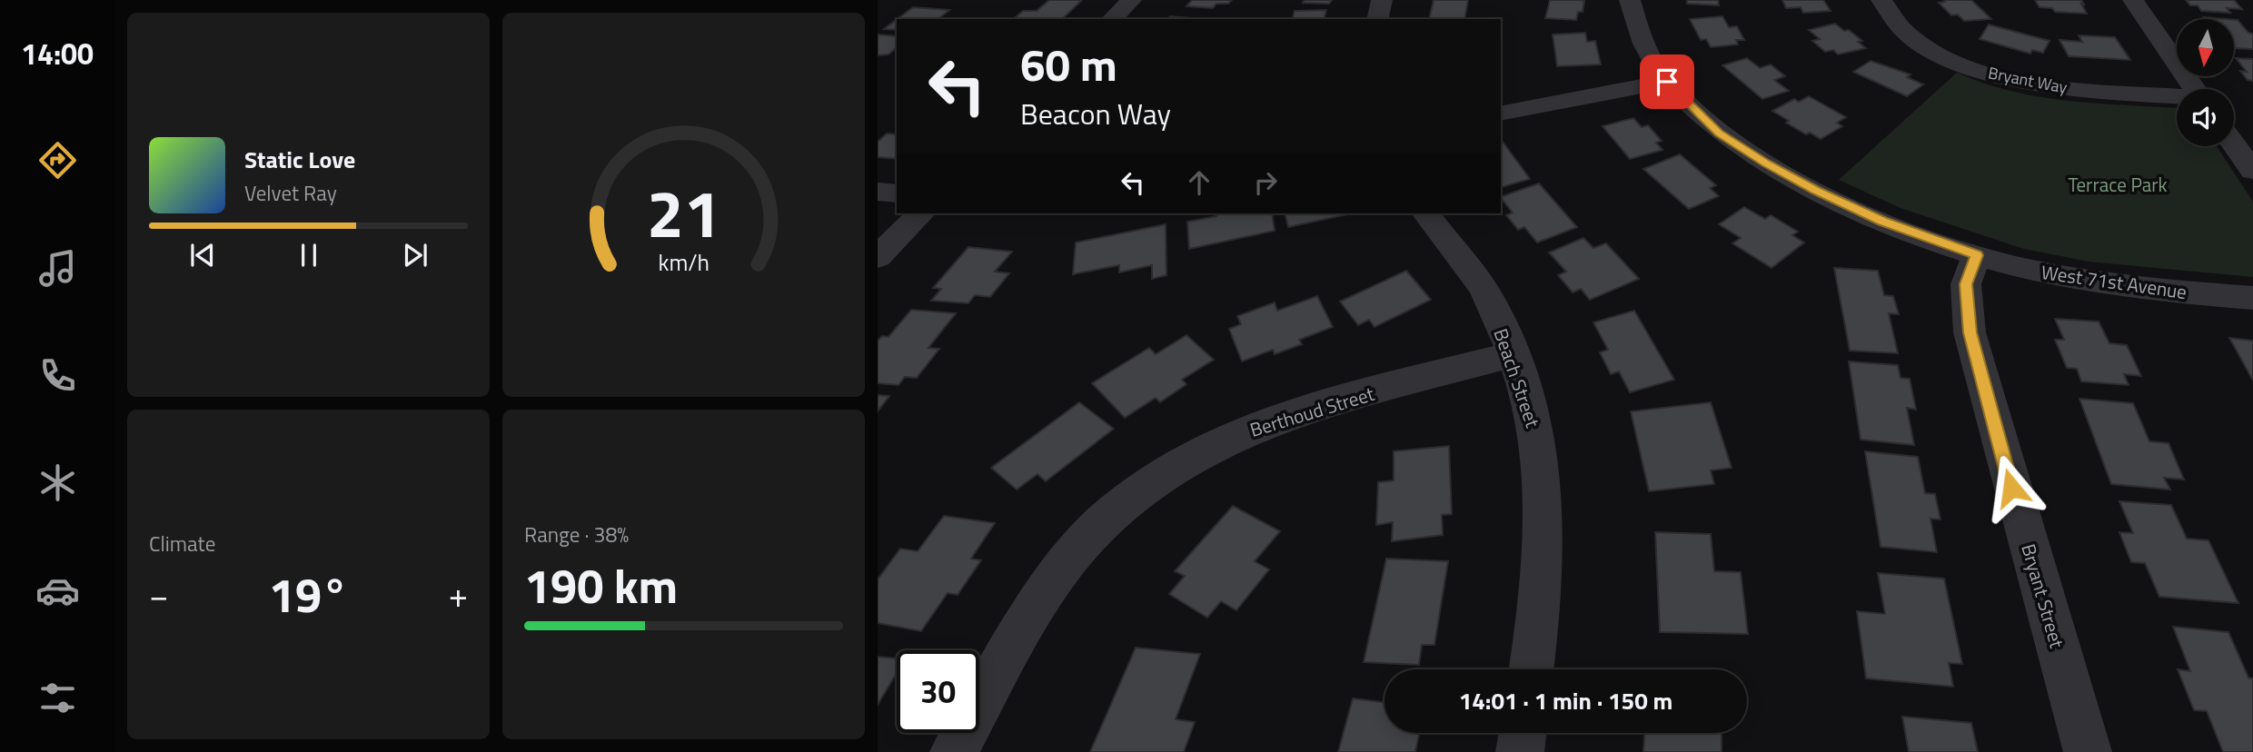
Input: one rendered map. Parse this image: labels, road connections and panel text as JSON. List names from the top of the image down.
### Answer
{
  "streets": {
    "street": [
      "Bryant Way",
      "West 71st Avenue",
      "Beach Street",
      "Berthoud Street",
      "Bryant Street"
    ]
  },
  "crossings": [
    ["West 71st Avenue", "Bryant Street"],
    ["Beach Street", "Berthoud Street"]
  ],
  "parks": ["Terrace Park"],
  "north": "bottom",
  "page": {
    "tabs": "14:00",
    "turn": ["60 m", "Beacon Way"],
    "song": ["Static Love", "Velvet Ray"],
    "tile": [
      "Climate",
      ["Range · 38%", "190 km"]
    ],
    "heat": ["−", "19°", "+"],
    "limit": "30",
    "trip": "14:01 · 1 min · 150 m",
    "gauge": ["21", "km/h"]
  }
}
